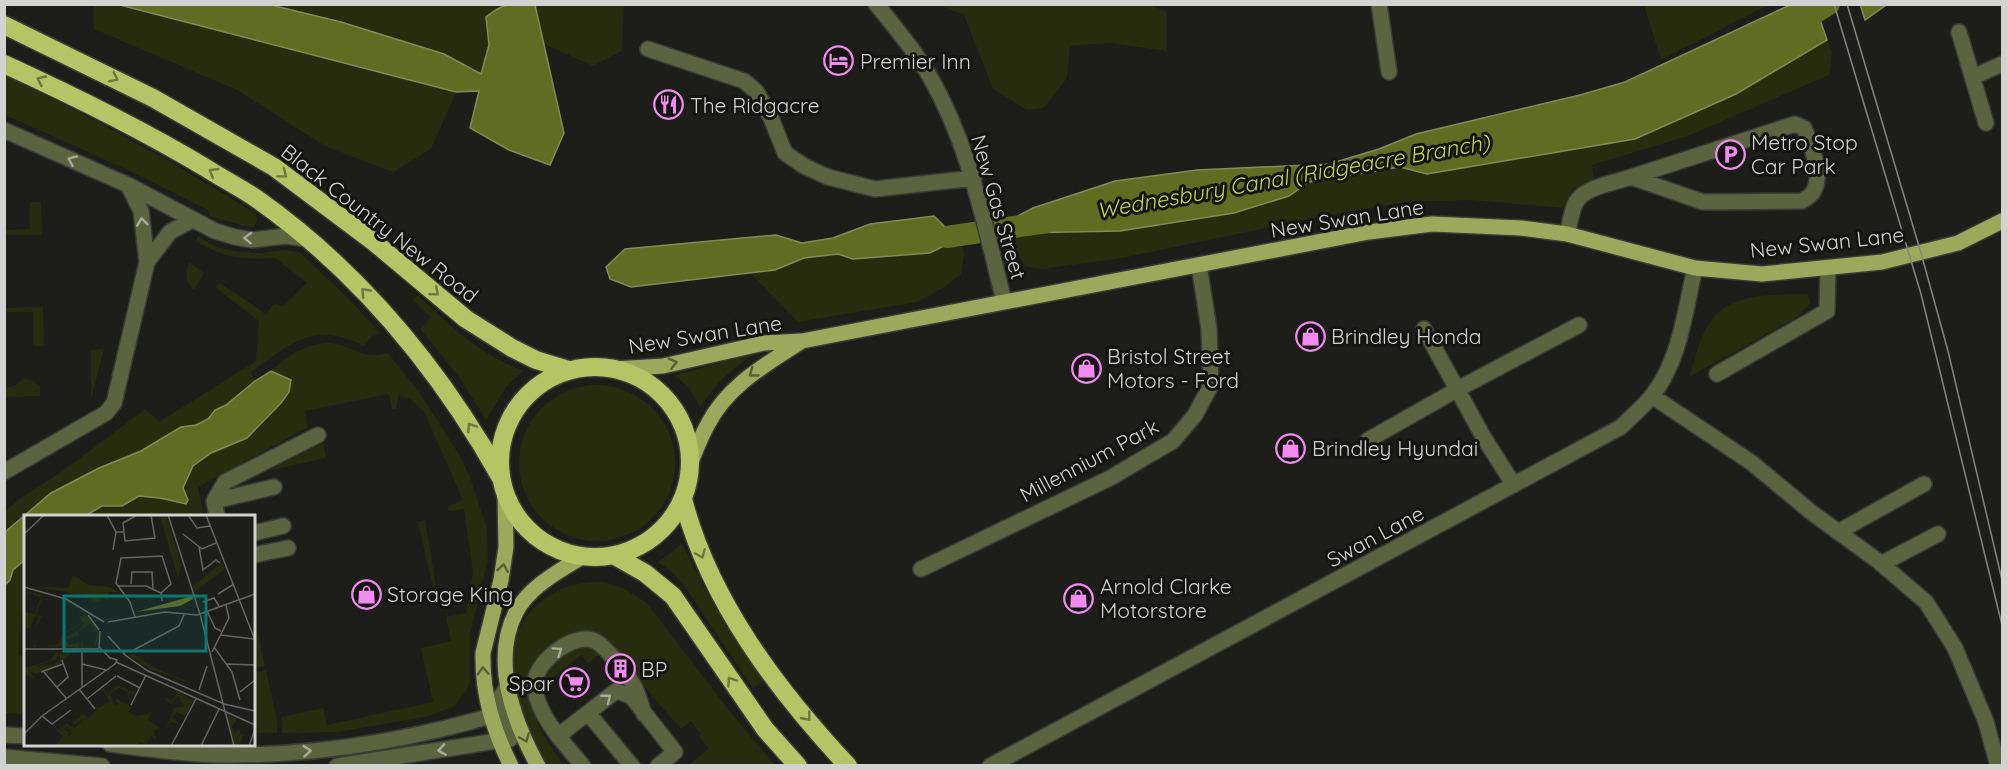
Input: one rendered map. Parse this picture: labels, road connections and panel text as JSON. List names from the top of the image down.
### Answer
{
  "streets": {
    "highway": ["Black Country New Road"],
    "main road": ["New Swan Lane"],
    "street": ["New Gas Street", "Millennium Park", "Swan Lane"]
  },
  "crossings": [
    ["New Gas Street", "New Swan Lane"],
    ["New Swan Lane", "Black Country New Road"],
    ["New Swan Lane", "Millennium Park"],
    ["New Swan Lane", "Swan Lane"]
  ],
  "water": ["Wednesbury Canal (Ridgeacre Branch)"],
  "places": {
    "hotel": ["Premier Inn"],
    "restaurant": ["The Ridgacre"],
    "parking": ["Metro Stop Car Park"],
    "shop": [
      "Brindley Honda",
      "Bristol Street Motors - Ford",
      "Brindley Hyundai",
      "Storage King",
      "Arnold Clarke Motorstore"
    ],
    "building": ["BP"],
    "supermarket": ["Spar"]
  }
}
